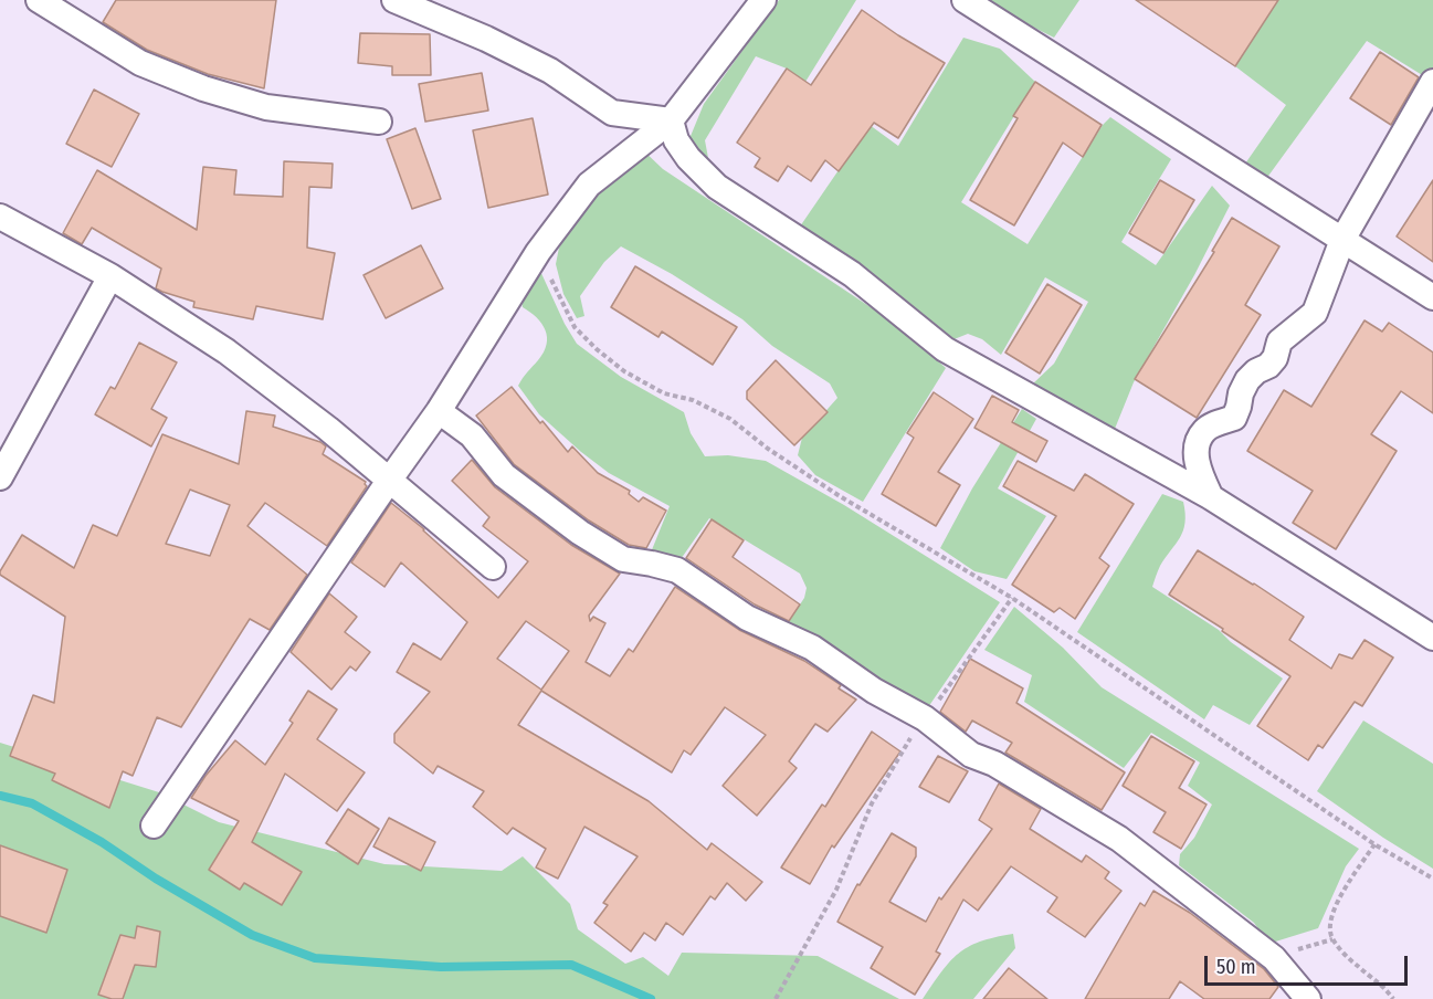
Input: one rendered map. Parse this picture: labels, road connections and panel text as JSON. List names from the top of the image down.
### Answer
{
  "scale_bar": "50 m"
}
